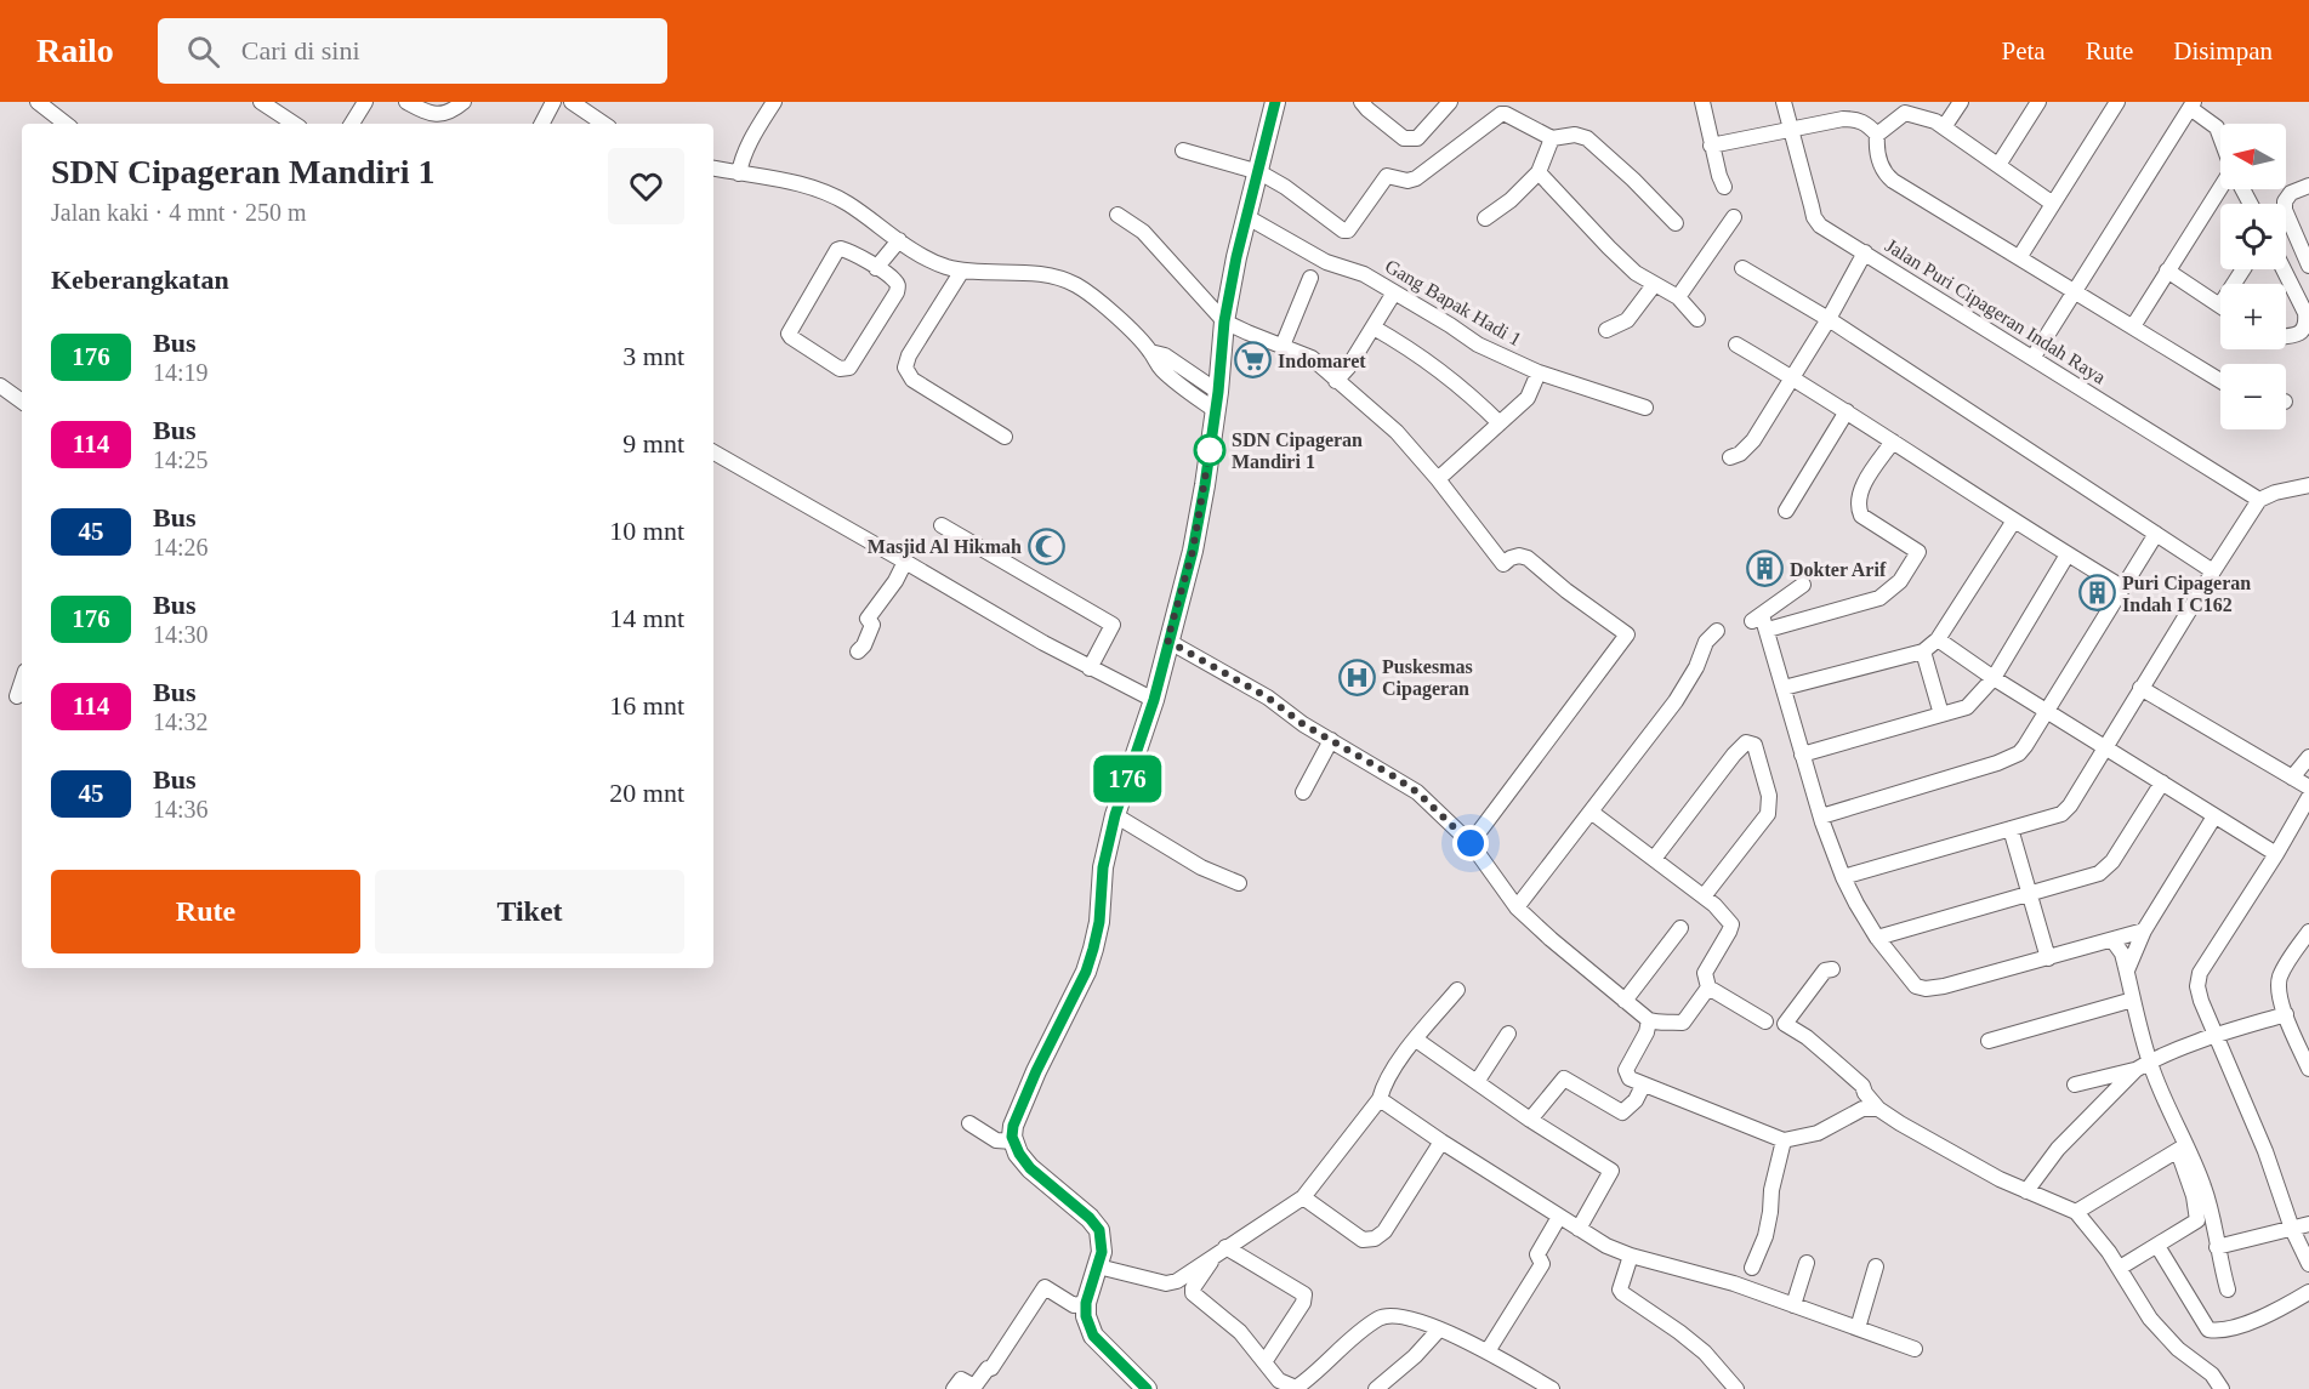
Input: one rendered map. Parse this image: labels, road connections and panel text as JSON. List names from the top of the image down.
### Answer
{
  "streets": {
    "street": ["Gang Bapak Hadi 1", "Jalan Puri Cipageran Indah Raya"]
  },
  "places": {
    "supermarket": ["Indomaret"],
    "other": ["SDN Cipageran Mandiri 1"],
    "mosque": ["Masjid Al Hikmah"],
    "building": ["Dokter Arif", "Puri Cipageran Indah I C162"],
    "hospital": ["Puskesmas Cipageran"]
  },
  "lines": ["bus line 176"],
  "north": "left",
  "page": {
    "header": "Railo",
    "search": "Cari di sini",
    "nav": ["Peta", "Rute", "Disimpan"],
    "on_map": "176",
    "map_buttons": ["+", "−"],
    "heading": [
      ["SDN Cipageran Mandiri 1", "Jalan kaki · 4 mnt · 250 m"],
      "Keberangkatan"
    ],
    "list": [
      {
        "mark": "176",
        "name": "Bus",
        "note": "14:19",
        "value": "3 mnt"
      },
      {
        "mark": "114",
        "name": "Bus",
        "note": "14:25",
        "value": "9 mnt"
      },
      {
        "mark": "45",
        "name": "Bus",
        "note": "14:26",
        "value": "10 mnt"
      },
      {
        "mark": "176",
        "name": "Bus",
        "note": "14:30",
        "value": "14 mnt"
      },
      {
        "mark": "114",
        "name": "Bus",
        "note": "14:32",
        "value": "16 mnt"
      },
      {
        "mark": "45",
        "name": "Bus",
        "note": "14:36",
        "value": "20 mnt"
      }
    ],
    "buttons": ["Rute", "Tiket"]
  }
}
